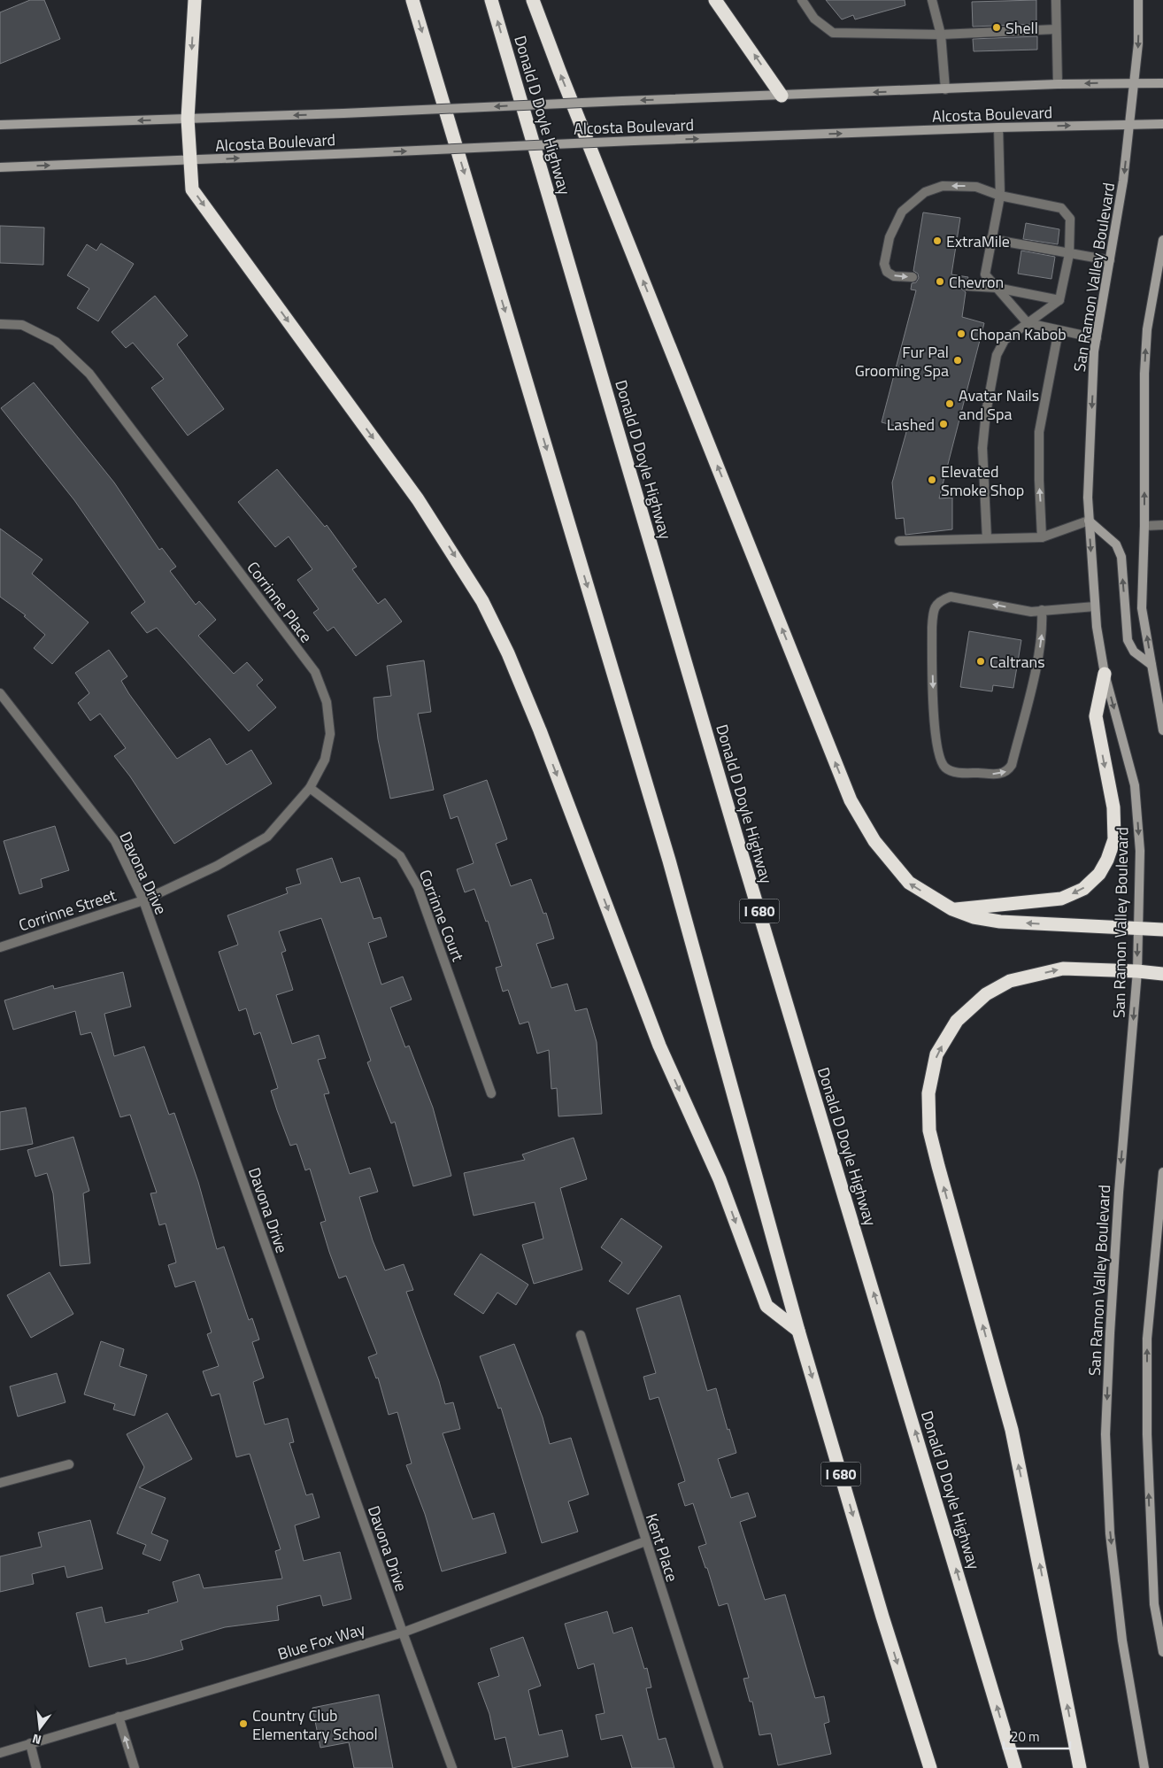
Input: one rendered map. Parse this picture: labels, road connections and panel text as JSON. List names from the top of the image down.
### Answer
{
  "streets": {
    "highway": ["Donald D Doyle Highway", "I 680"],
    "main road": ["Alcosta Boulevard", "San Ramon Valley Boulevard"],
    "street": [
      "Corrinne Place",
      "Davona Drive",
      "Corrinne Street",
      "Corrinne Court",
      "Kent Place",
      "Blue Fox Way"
    ]
  },
  "crossings": [
    ["Alcosta Boulevard", "San Ramon Valley Boulevard"],
    ["Corrinne Place", "Davona Drive"],
    ["Corrinne Place", "Corrinne Street"],
    ["Corrinne Place", "Corrinne Court"],
    ["Davona Drive", "Corrinne Street"],
    ["Davona Drive", "Blue Fox Way"],
    ["Kent Place", "Blue Fox Way"]
  ],
  "places": [
    "Shell",
    "ExtraMile",
    "Chevron",
    "Chopan Kabob",
    "Fur Pal Grooming Spa",
    "Avatar Nails and Spa",
    "Lashed",
    "Elevated Smoke Shop",
    "Caltrans",
    "Country Club Elementary School"
  ],
  "scale_bar": "20 m",
  "north": "bottom"
}
